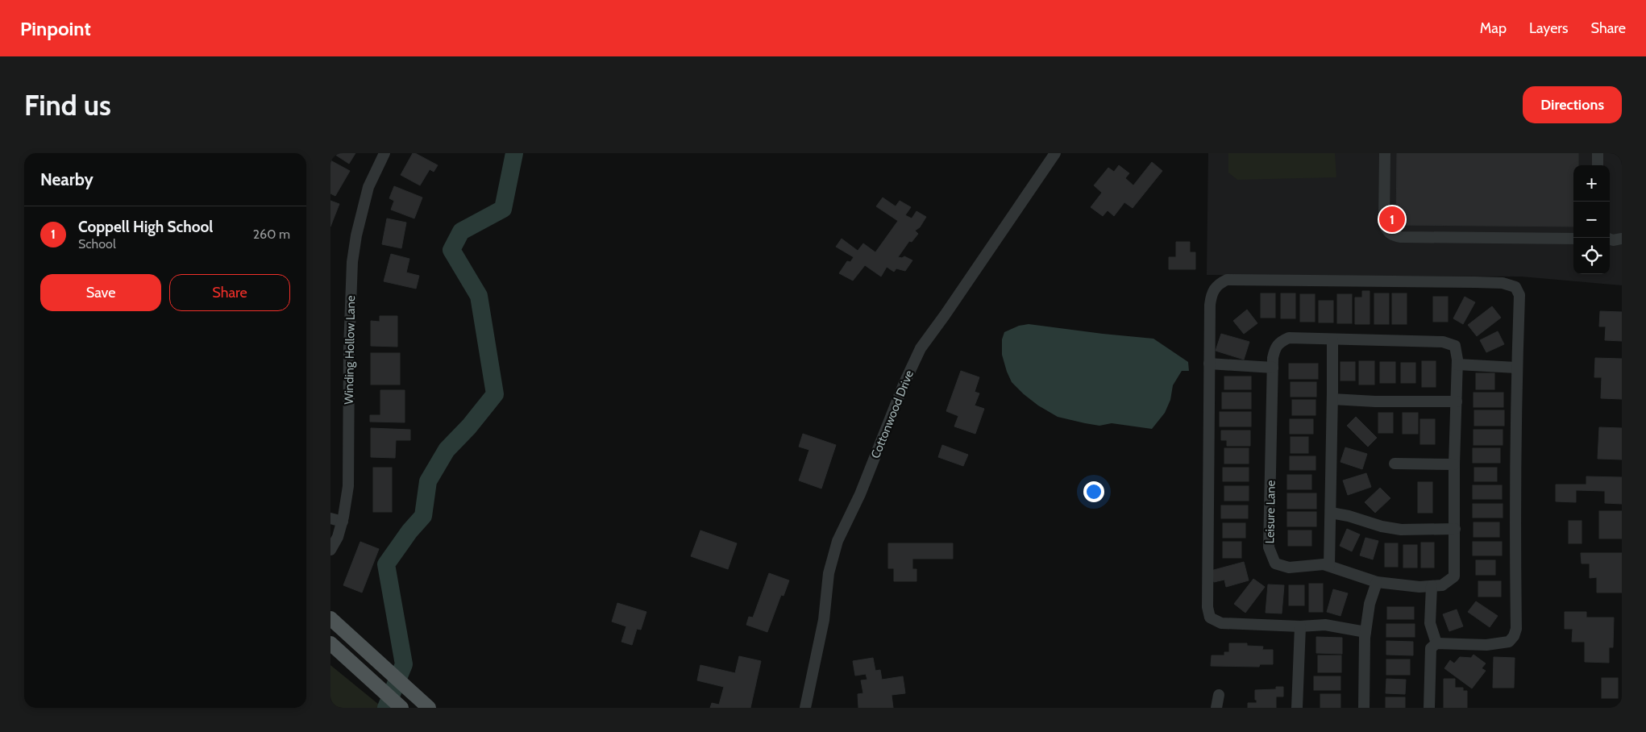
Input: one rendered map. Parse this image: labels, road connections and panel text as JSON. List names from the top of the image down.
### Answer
{
  "streets": {
    "street": ["Winding Hollow Lane", "Cottonwood Drive", "Leisure Lane"]
  },
  "page": {
    "header": "Pinpoint",
    "nav": ["Map", "Layers", "Share"],
    "buttons": [
      "Directions",
      ["Save", "Share"]
    ],
    "title": "Find us",
    "heading": "Nearby",
    "map_buttons": ["+", "−"],
    "pins": "1",
    "list": [
      {
        "mark": "1",
        "name": "Coppell High School",
        "note": "School",
        "value": "260 m"
      }
    ]
  }
}
